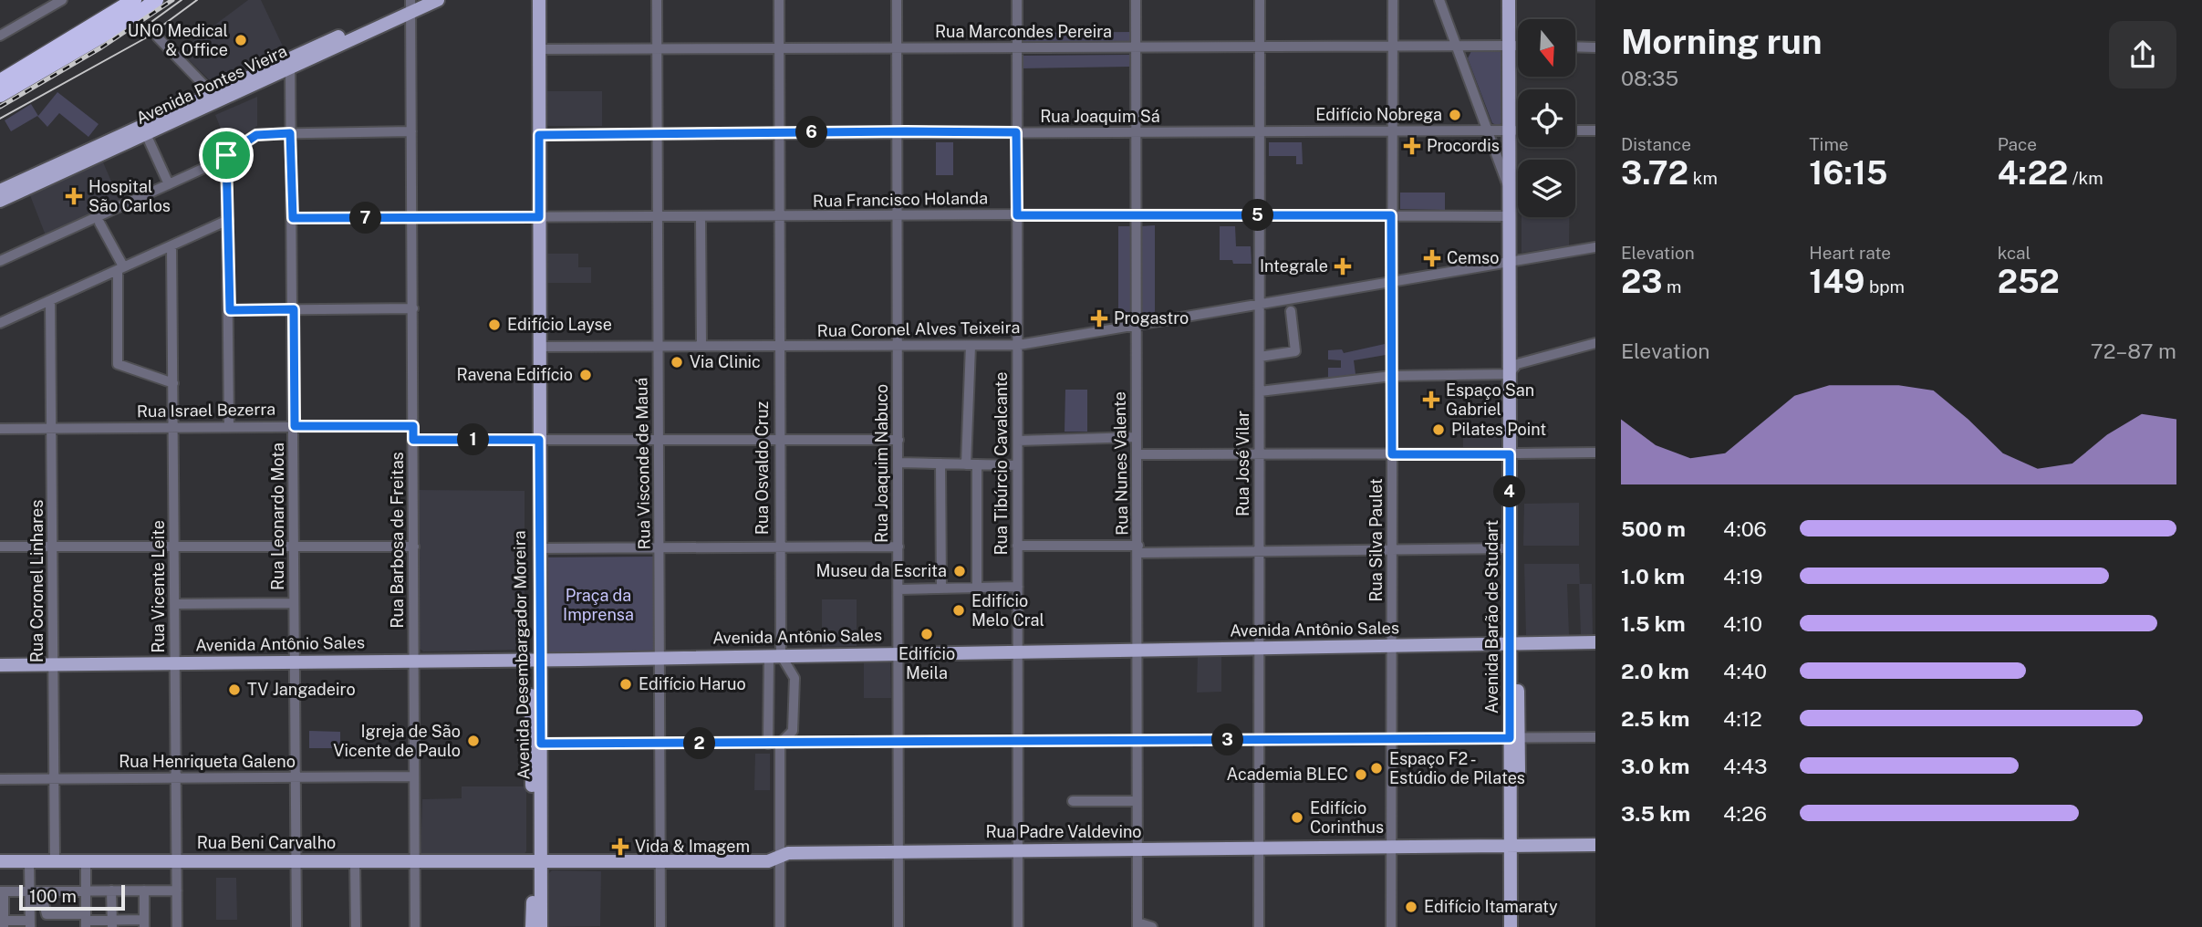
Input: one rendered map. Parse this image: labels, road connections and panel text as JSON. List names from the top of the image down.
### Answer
{
  "streets": {
    "main road": [
      "Avenida Pontes Vieira",
      "Avenida Barão de Studart",
      "Avenida Antônio Sales",
      "Avenida Desembargador Moreira",
      "Rua Padre Valdevino",
      "Rua Beni Carvalho"
    ],
    "street": [
      "Rua Marcondes Pereira",
      "Rua Joaquim Sá",
      "Rua Francisco Holanda",
      "Rua Coronel Alves Teixeira",
      "Rua Israel Bezerra",
      "Rua Visconde de Mauá",
      "Rua Joaquim Nabuco",
      "Rua Tibúrcio Cavalcante",
      "Rua Nunes Valente",
      "Rua José Vilar",
      "Rua Osvaldo Cruz",
      "Rua Leonardo Mota",
      "Rua Barbosa de Freitas",
      "Rua Silva Paulet",
      "Rua Coronel Linhares",
      "Rua Vicente Leite",
      "Rua Henriqueta Galeno"
    ]
  },
  "crossings": [
    ["Rua Marcondes Pereira", "Rua Visconde de Mauá"],
    ["Rua Marcondes Pereira", "Rua Joaquim Nabuco"],
    ["Rua Marcondes Pereira", "Rua Tibúrcio Cavalcante"],
    ["Rua Marcondes Pereira", "Rua Nunes Valente"],
    ["Rua Marcondes Pereira", "Rua José Vilar"],
    ["Rua Marcondes Pereira", "Rua Osvaldo Cruz"],
    ["Rua Marcondes Pereira", "Rua Silva Paulet"],
    ["Rua Marcondes Pereira", "Avenida Barão de Studart"],
    ["Rua Marcondes Pereira", "Avenida Desembargador Moreira"],
    ["Avenida Pontes Vieira", "Rua Leonardo Mota"],
    ["Avenida Pontes Vieira", "Rua Barbosa de Freitas"],
    ["Rua Joaquim Sá", "Rua Visconde de Mauá"],
    ["Rua Joaquim Sá", "Rua Joaquim Nabuco"],
    ["Rua Joaquim Sá", "Rua Tibúrcio Cavalcante"],
    ["Rua Joaquim Sá", "Rua Nunes Valente"],
    ["Rua Joaquim Sá", "Rua José Vilar"],
    ["Rua Joaquim Sá", "Rua Osvaldo Cruz"],
    ["Rua Joaquim Sá", "Rua Silva Paulet"],
    ["Rua Joaquim Sá", "Avenida Barão de Studart"],
    ["Rua Joaquim Sá", "Avenida Desembargador Moreira"],
    ["Rua Francisco Holanda", "Rua Visconde de Mauá"],
    ["Rua Francisco Holanda", "Rua Joaquim Nabuco"],
    ["Rua Francisco Holanda", "Rua Tibúrcio Cavalcante"],
    ["Rua Francisco Holanda", "Rua Nunes Valente"],
    ["Rua Francisco Holanda", "Rua José Vilar"],
    ["Rua Francisco Holanda", "Rua Osvaldo Cruz"],
    ["Rua Francisco Holanda", "Rua Leonardo Mota"],
    ["Rua Francisco Holanda", "Rua Barbosa de Freitas"],
    ["Rua Francisco Holanda", "Rua Silva Paulet"],
    ["Rua Francisco Holanda", "Avenida Barão de Studart"],
    ["Rua Francisco Holanda", "Avenida Desembargador Moreira"],
    ["Rua Coronel Alves Teixeira", "Rua Visconde de Mauá"],
    ["Rua Coronel Alves Teixeira", "Rua Joaquim Nabuco"],
    ["Rua Coronel Alves Teixeira", "Rua Tibúrcio Cavalcante"],
    ["Rua Coronel Alves Teixeira", "Rua Nunes Valente"],
    ["Rua Coronel Alves Teixeira", "Rua José Vilar"],
    ["Rua Coronel Alves Teixeira", "Rua Osvaldo Cruz"],
    ["Rua Coronel Alves Teixeira", "Rua Silva Paulet"],
    ["Rua Coronel Alves Teixeira", "Avenida Barão de Studart"],
    ["Rua Coronel Alves Teixeira", "Avenida Desembargador Moreira"],
    ["Rua Israel Bezerra", "Rua Leonardo Mota"],
    ["Rua Israel Bezerra", "Rua Barbosa de Freitas"],
    ["Rua Israel Bezerra", "Rua Coronel Linhares"],
    ["Rua Israel Bezerra", "Rua Vicente Leite"],
    ["Rua Visconde de Mauá", "Avenida Antônio Sales"],
    ["Rua Visconde de Mauá", "Rua Padre Valdevino"],
    ["Rua Joaquim Nabuco", "Avenida Antônio Sales"],
    ["Rua Joaquim Nabuco", "Rua Padre Valdevino"],
    ["Rua Tibúrcio Cavalcante", "Avenida Antônio Sales"],
    ["Rua Tibúrcio Cavalcante", "Rua Padre Valdevino"],
    ["Rua Nunes Valente", "Avenida Antônio Sales"],
    ["Rua Nunes Valente", "Rua Padre Valdevino"],
    ["Rua José Vilar", "Avenida Antônio Sales"],
    ["Rua José Vilar", "Rua Padre Valdevino"],
    ["Rua Osvaldo Cruz", "Avenida Antônio Sales"],
    ["Rua Osvaldo Cruz", "Rua Padre Valdevino"],
    ["Rua Leonardo Mota", "Avenida Antônio Sales"],
    ["Rua Leonardo Mota", "Rua Henriqueta Galeno"],
    ["Rua Leonardo Mota", "Rua Beni Carvalho"],
    ["Rua Barbosa de Freitas", "Avenida Antônio Sales"],
    ["Rua Barbosa de Freitas", "Rua Henriqueta Galeno"],
    ["Rua Barbosa de Freitas", "Rua Beni Carvalho"],
    ["Rua Silva Paulet", "Avenida Antônio Sales"],
    ["Rua Silva Paulet", "Rua Padre Valdevino"],
    ["Rua Coronel Linhares", "Avenida Antônio Sales"],
    ["Rua Coronel Linhares", "Rua Henriqueta Galeno"],
    ["Rua Coronel Linhares", "Rua Beni Carvalho"],
    ["Rua Vicente Leite", "Avenida Antônio Sales"],
    ["Rua Vicente Leite", "Rua Henriqueta Galeno"],
    ["Rua Vicente Leite", "Rua Beni Carvalho"],
    ["Avenida Barão de Studart", "Avenida Antônio Sales"],
    ["Avenida Barão de Studart", "Rua Padre Valdevino"],
    ["Avenida Antônio Sales", "Avenida Desembargador Moreira"],
    ["Avenida Desembargador Moreira", "Rua Padre Valdevino"],
    ["Avenida Desembargador Moreira", "Rua Beni Carvalho"],
    ["Rua Padre Valdevino", "Rua Beni Carvalho"]
  ],
  "parks": ["Praça da Imprensa"],
  "places": {
    "other": [
      "UNO Medical & Office",
      "Edifício Nobrega",
      "Edifício Layse",
      "Via Clinic",
      "Ravena Edifício",
      "Pilates Point",
      "Museu da Escrita",
      "Edifício Melo Cral",
      "Edifício Meila",
      "Edifício Haruo",
      "TV Jangadeiro",
      "Igreja de São Vicente de Paulo",
      "Espaço F2 - Estúdio de Pilates",
      "Academia BLEC",
      "Edifício Corinthus",
      "Edifício Itamaraty"
    ],
    "health": [
      "Procordis",
      "Hospital São Carlos",
      "Cemso",
      "Integrale",
      "Progastro",
      "Espaço San Gabriel",
      "Vida & Imagem"
    ]
  },
  "scale_bar": "100 m",
  "north": "bottom",
  "page": {
    "heading": ["Morning run", "08:35"],
    "stats": [
      ["Distance", "3.72 km"],
      ["Time", "16:15"],
      ["Pace", "4:22 /km"],
      ["Elevation", "23 m"],
      ["Heart rate", "149 bpm"],
      ["kcal", "252"]
    ],
    "pins": [
      "6",
      "5",
      "7",
      "1",
      "4",
      "3",
      "2"
    ],
    "chart": ["Elevation", "72–87 m"],
    "list": [
      {
        "name": "500 m",
        "note": "4:06"
      },
      {
        "name": "1.0 km",
        "note": "4:19"
      },
      {
        "name": "1.5 km",
        "note": "4:10"
      },
      {
        "name": "2.0 km",
        "note": "4:40"
      },
      {
        "name": "2.5 km",
        "note": "4:12"
      },
      {
        "name": "3.0 km",
        "note": "4:43"
      },
      {
        "name": "3.5 km",
        "note": "4:26"
      }
    ],
    "scale": "100 m"
  }
}
